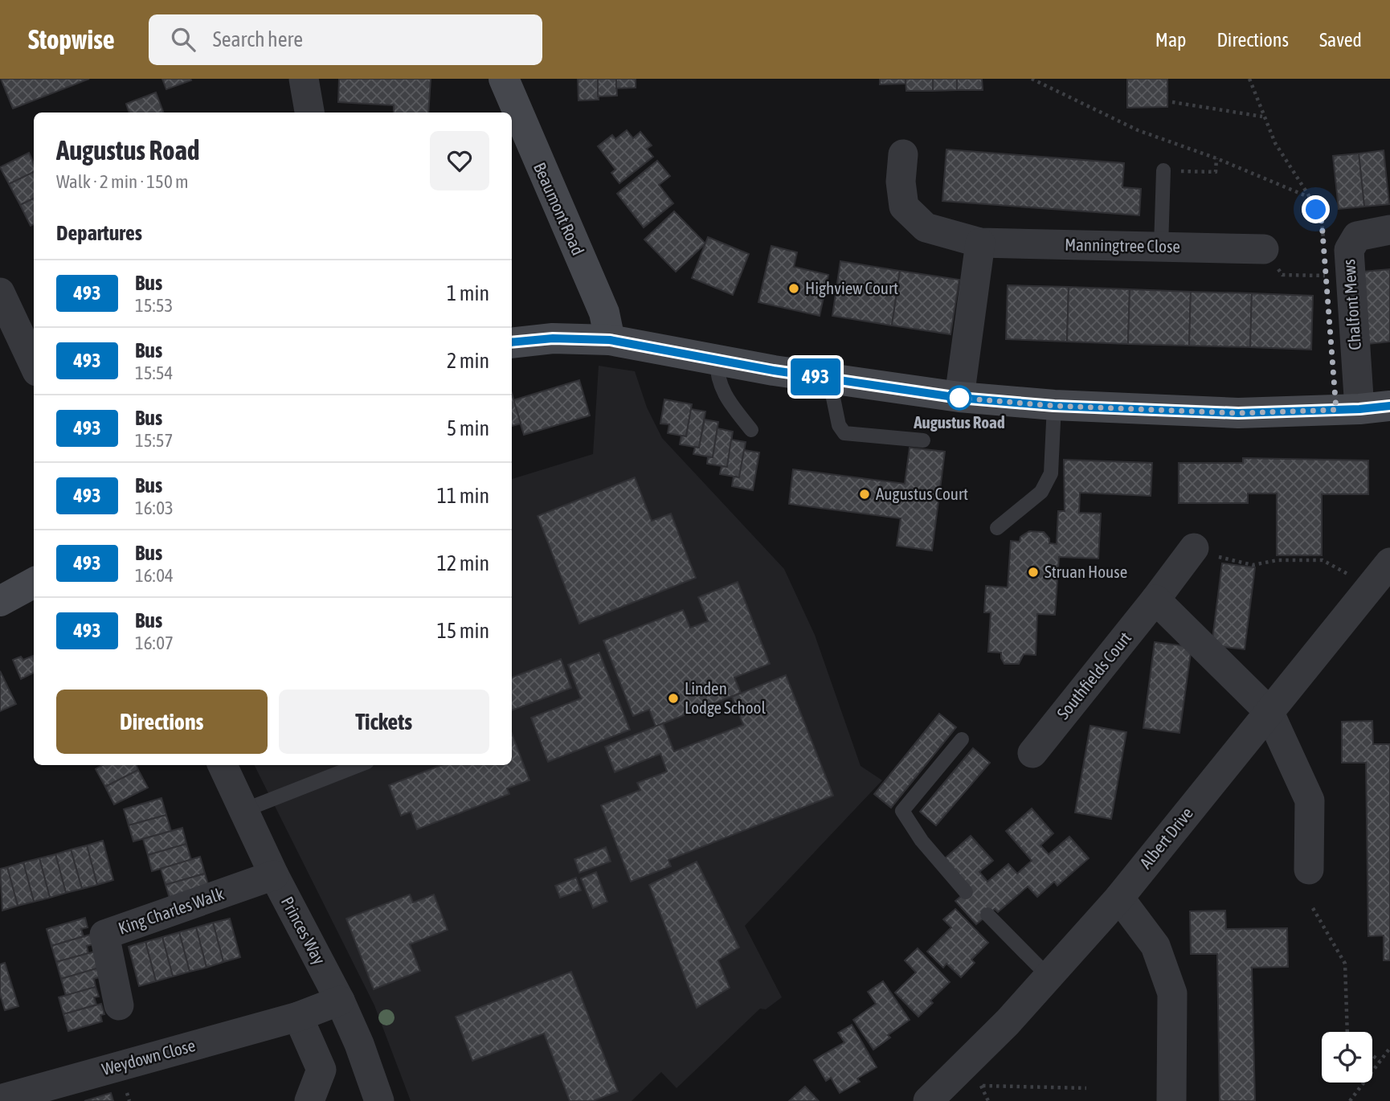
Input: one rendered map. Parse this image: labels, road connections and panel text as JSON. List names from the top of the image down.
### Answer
{
  "streets": {
    "street": [
      "Beaumont Road",
      "Manningtree Close",
      "Chalfont Mews",
      "Southfields Court",
      "Albert Drive",
      "King Charles Walk",
      "Princes Way",
      "Weydown Close"
    ]
  },
  "crossings": [
    ["King Charles Walk", "Princes Way"],
    ["Princes Way", "Weydown Close"]
  ],
  "places": [
    "Highview Court",
    "Augustus Road",
    "Augustus Court",
    "Struan House",
    "Linden Lodge School"
  ],
  "lines": ["bus line 493"],
  "page": {
    "header": "Stopwise",
    "search": "Search here",
    "nav": ["Map", "Directions", "Saved"],
    "on_map": "493",
    "heading": [
      ["Augustus Road", "Walk · 2 min · 150 m"],
      "Departures"
    ],
    "list": [
      {
        "mark": "493",
        "name": "Bus",
        "note": "15:53",
        "value": "1 min"
      },
      {
        "mark": "493",
        "name": "Bus",
        "note": "15:54",
        "value": "2 min"
      },
      {
        "mark": "493",
        "name": "Bus",
        "note": "15:57",
        "value": "5 min"
      },
      {
        "mark": "493",
        "name": "Bus",
        "note": "16:03",
        "value": "11 min"
      },
      {
        "mark": "493",
        "name": "Bus",
        "note": "16:04",
        "value": "12 min"
      },
      {
        "mark": "493",
        "name": "Bus",
        "note": "16:07",
        "value": "15 min"
      }
    ],
    "buttons": ["Directions", "Tickets"]
  }
}
